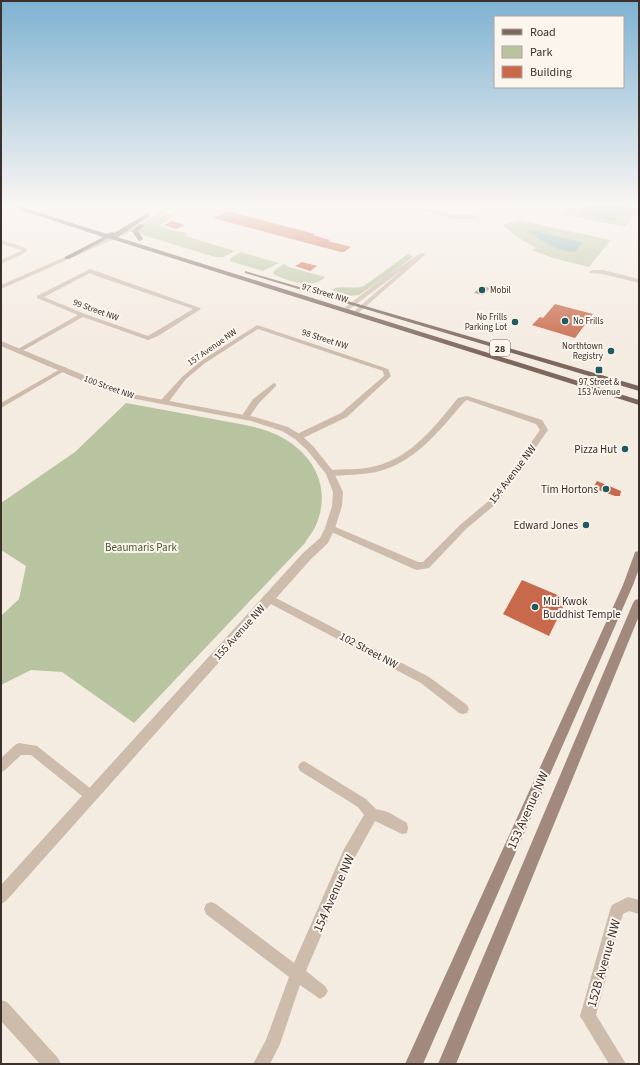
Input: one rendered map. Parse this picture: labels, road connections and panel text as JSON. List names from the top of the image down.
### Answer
{
  "streets": {
    "main road": ["97 Street NW", "28", "153 Avenue NW"],
    "street": [
      "99 Street NW",
      "98 Street NW",
      "157 Avenue NW",
      "100 Street NW",
      "154 Avenue NW",
      "155 Avenue NW",
      "102 Street NW",
      "152B Avenue NW"
    ]
  },
  "crossings": [
    ["98 Street NW", "157 Avenue NW"],
    ["98 Street NW", "100 Street NW"],
    ["157 Avenue NW", "100 Street NW"],
    ["100 Street NW", "154 Avenue NW"],
    ["100 Street NW", "155 Avenue NW"],
    ["154 Avenue NW", "155 Avenue NW"],
    ["155 Avenue NW", "102 Street NW"]
  ],
  "parks": ["Beaumaris Park"],
  "places": {
    "other": [
      "Mobil",
      "No Frills",
      "No Frills Parking Lot",
      "Northtown Registry",
      "Pizza Hut",
      "Tim Hortons",
      "Edward Jones",
      "Mui Kwok Buddhist Temple"
    ],
    "transit": ["97 Street & 153 Avenue"]
  },
  "legend": ["Road", "Park", "Building"]
}
